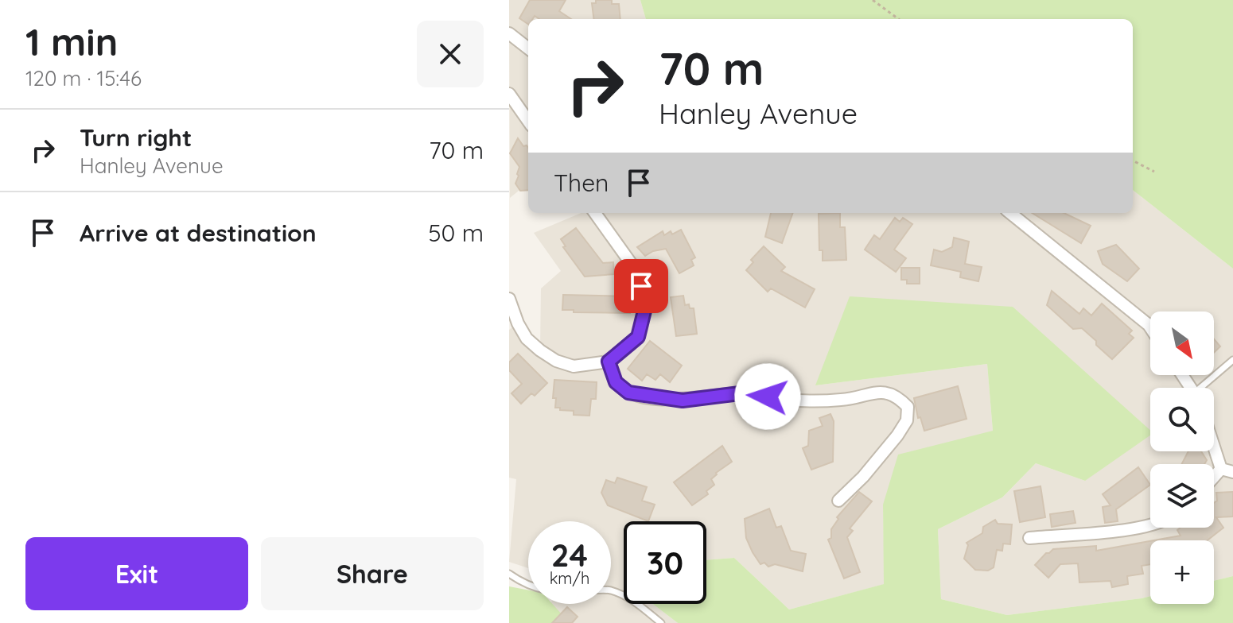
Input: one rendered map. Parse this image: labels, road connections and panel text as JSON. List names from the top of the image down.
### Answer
{
  "north": "bottom right",
  "page": {
    "heading": ["1 min", "120 m · 15:46"],
    "turn": ["70 m", "Hanley Avenue"],
    "list": [
      {
        "name": "Turn right",
        "note": "Hanley Avenue",
        "value": "70 m"
      },
      {
        "name": "Arrive at destination",
        "value": "50 m"
      }
    ],
    "then": "Then",
    "map_buttons": "+",
    "speed": "24 km/h",
    "limit": "30",
    "buttons": ["Exit", "Share"]
  }
}
